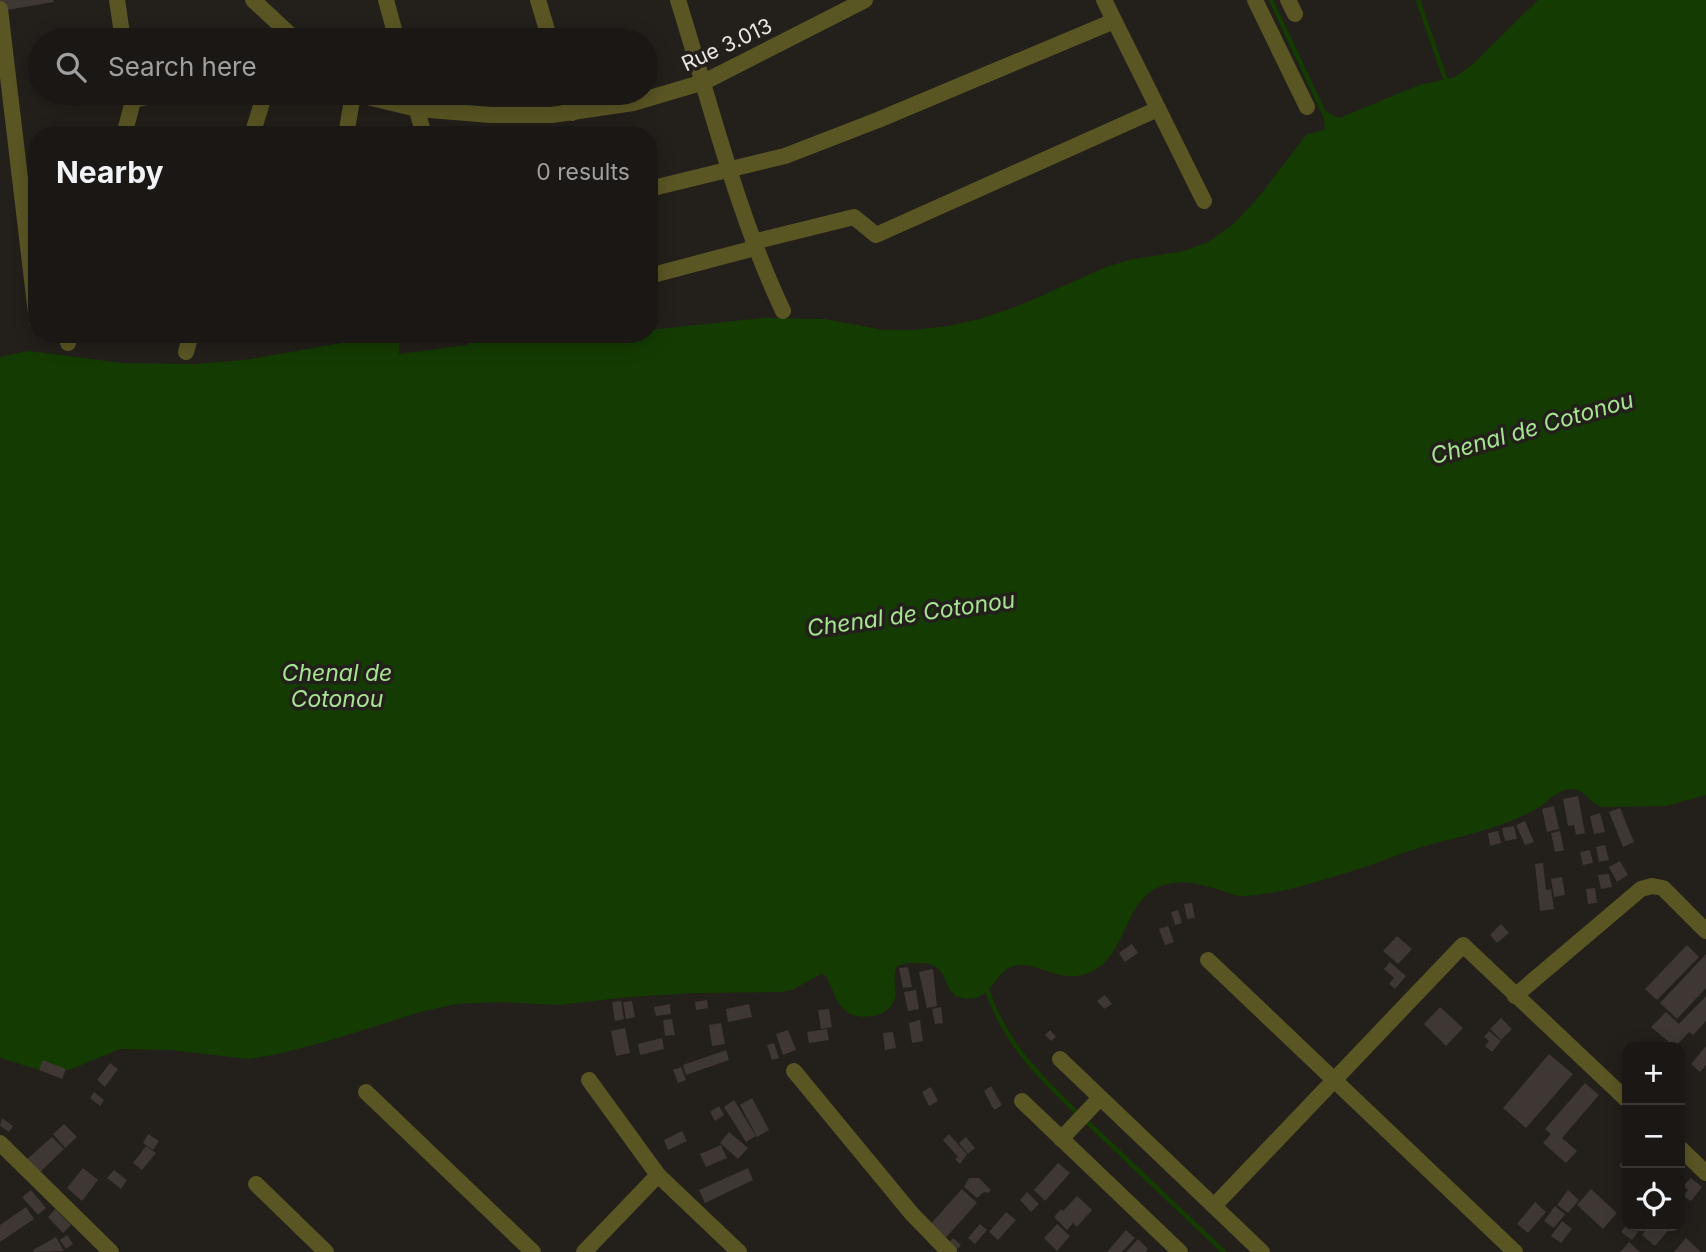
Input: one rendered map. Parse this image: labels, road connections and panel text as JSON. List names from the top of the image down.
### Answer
{
  "streets": {
    "street": ["Rue 3.013"]
  },
  "water": ["Chenal de Cotonou"],
  "page": {
    "search": "Search here",
    "heading": ["Nearby", "0 results"],
    "map_buttons": ["+", "−"]
  }
}
